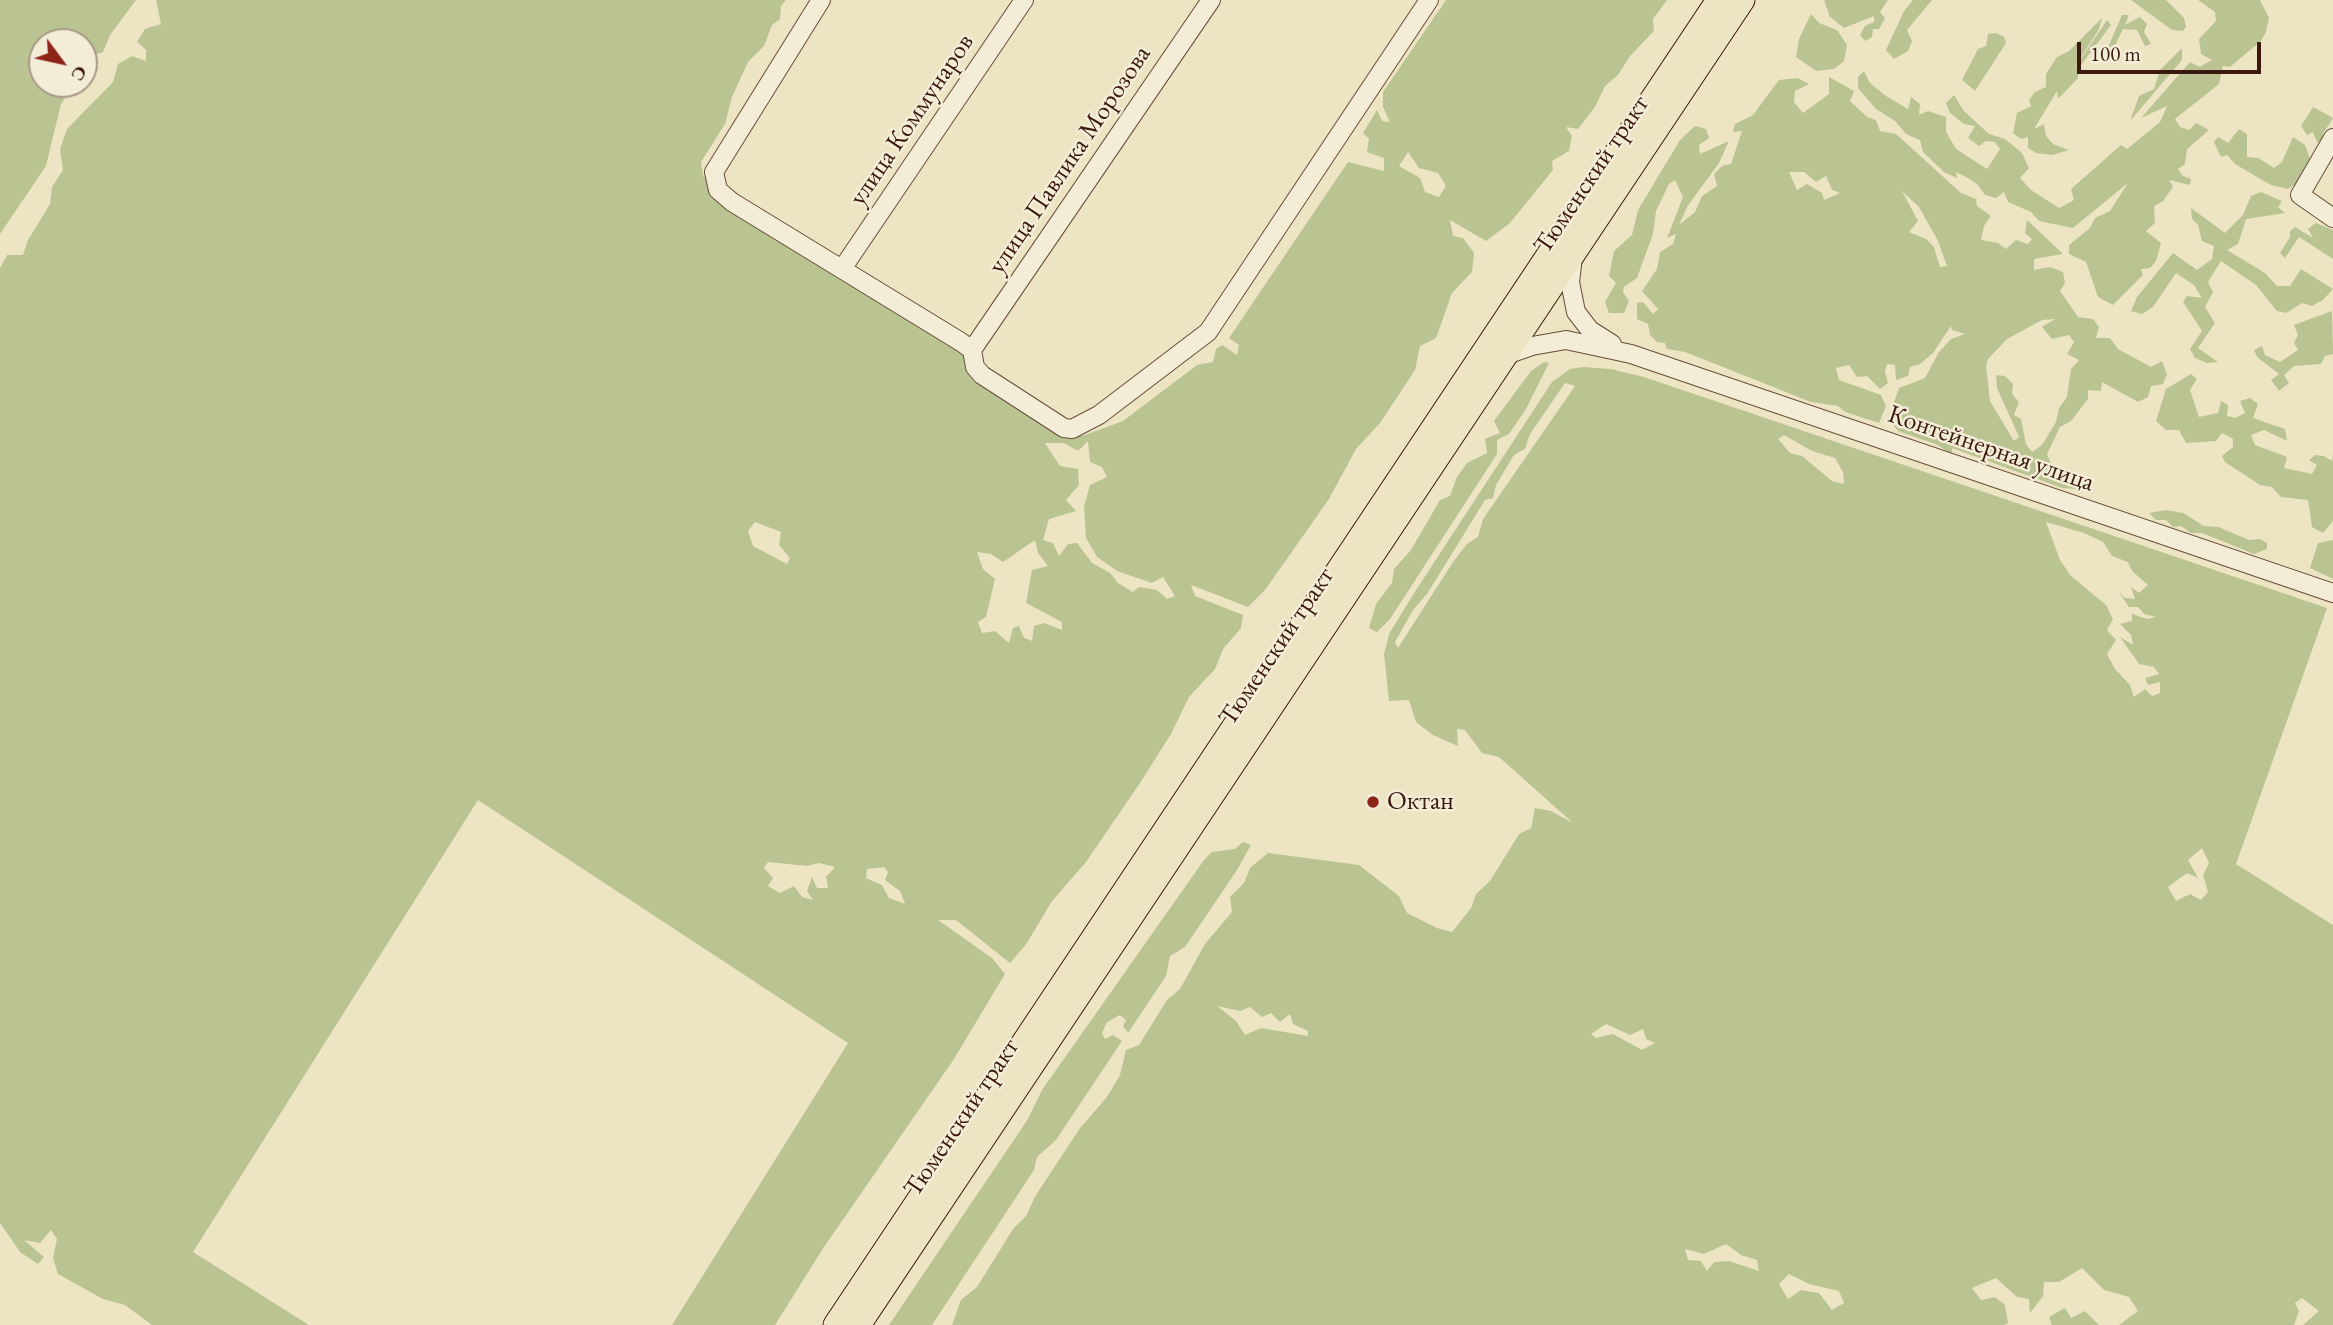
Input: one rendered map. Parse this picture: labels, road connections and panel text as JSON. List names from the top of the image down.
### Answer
{
  "streets": {
    "main road": ["Тюменский тракт"],
    "street": ["улица Коммунаров", "улица Павлика Морозова", "Контейнерная улица"]
  },
  "crossings": [
    ["Тюменский тракт", "Контейнерная улица"]
  ],
  "places": ["Октан"],
  "scale_bar": "100 m",
  "north": "bottom right"
}
